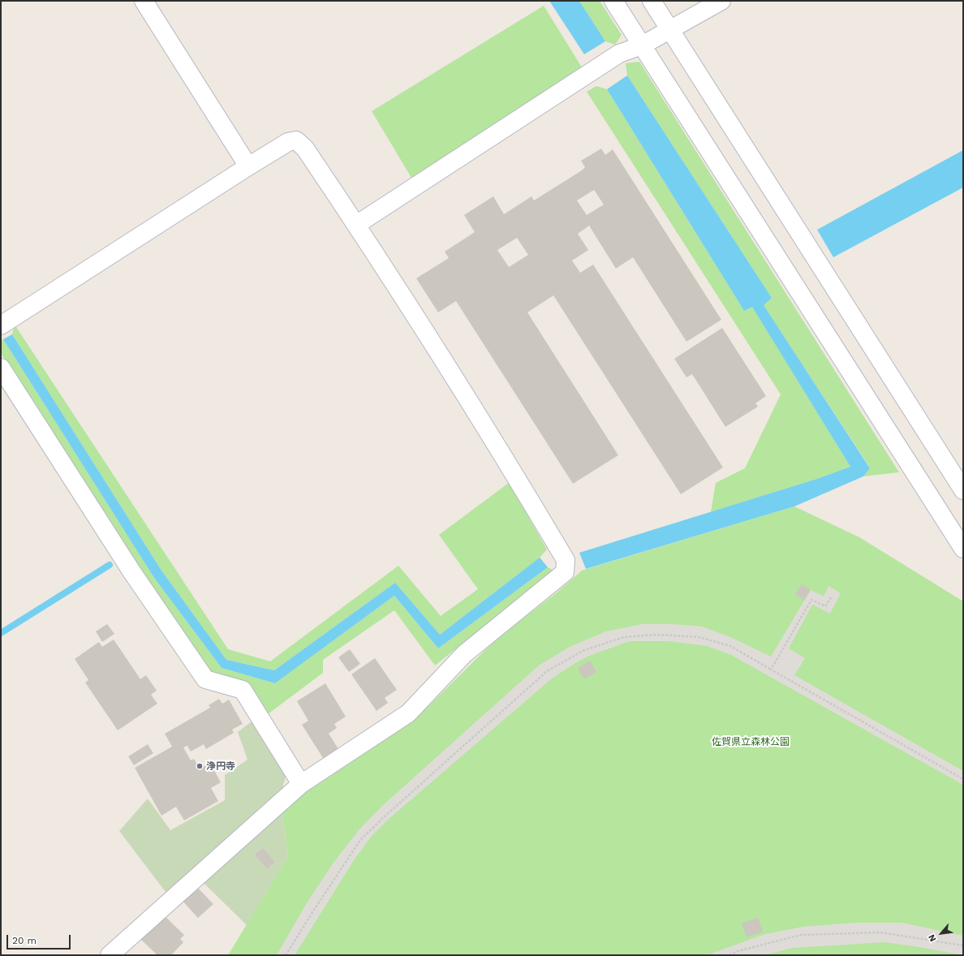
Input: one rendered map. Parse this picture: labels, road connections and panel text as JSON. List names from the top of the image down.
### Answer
{
  "parks": ["佐賀県立森林公園"],
  "places": ["浄円寺"],
  "scale_bar": "20 m",
  "north": "bottom left"
}
